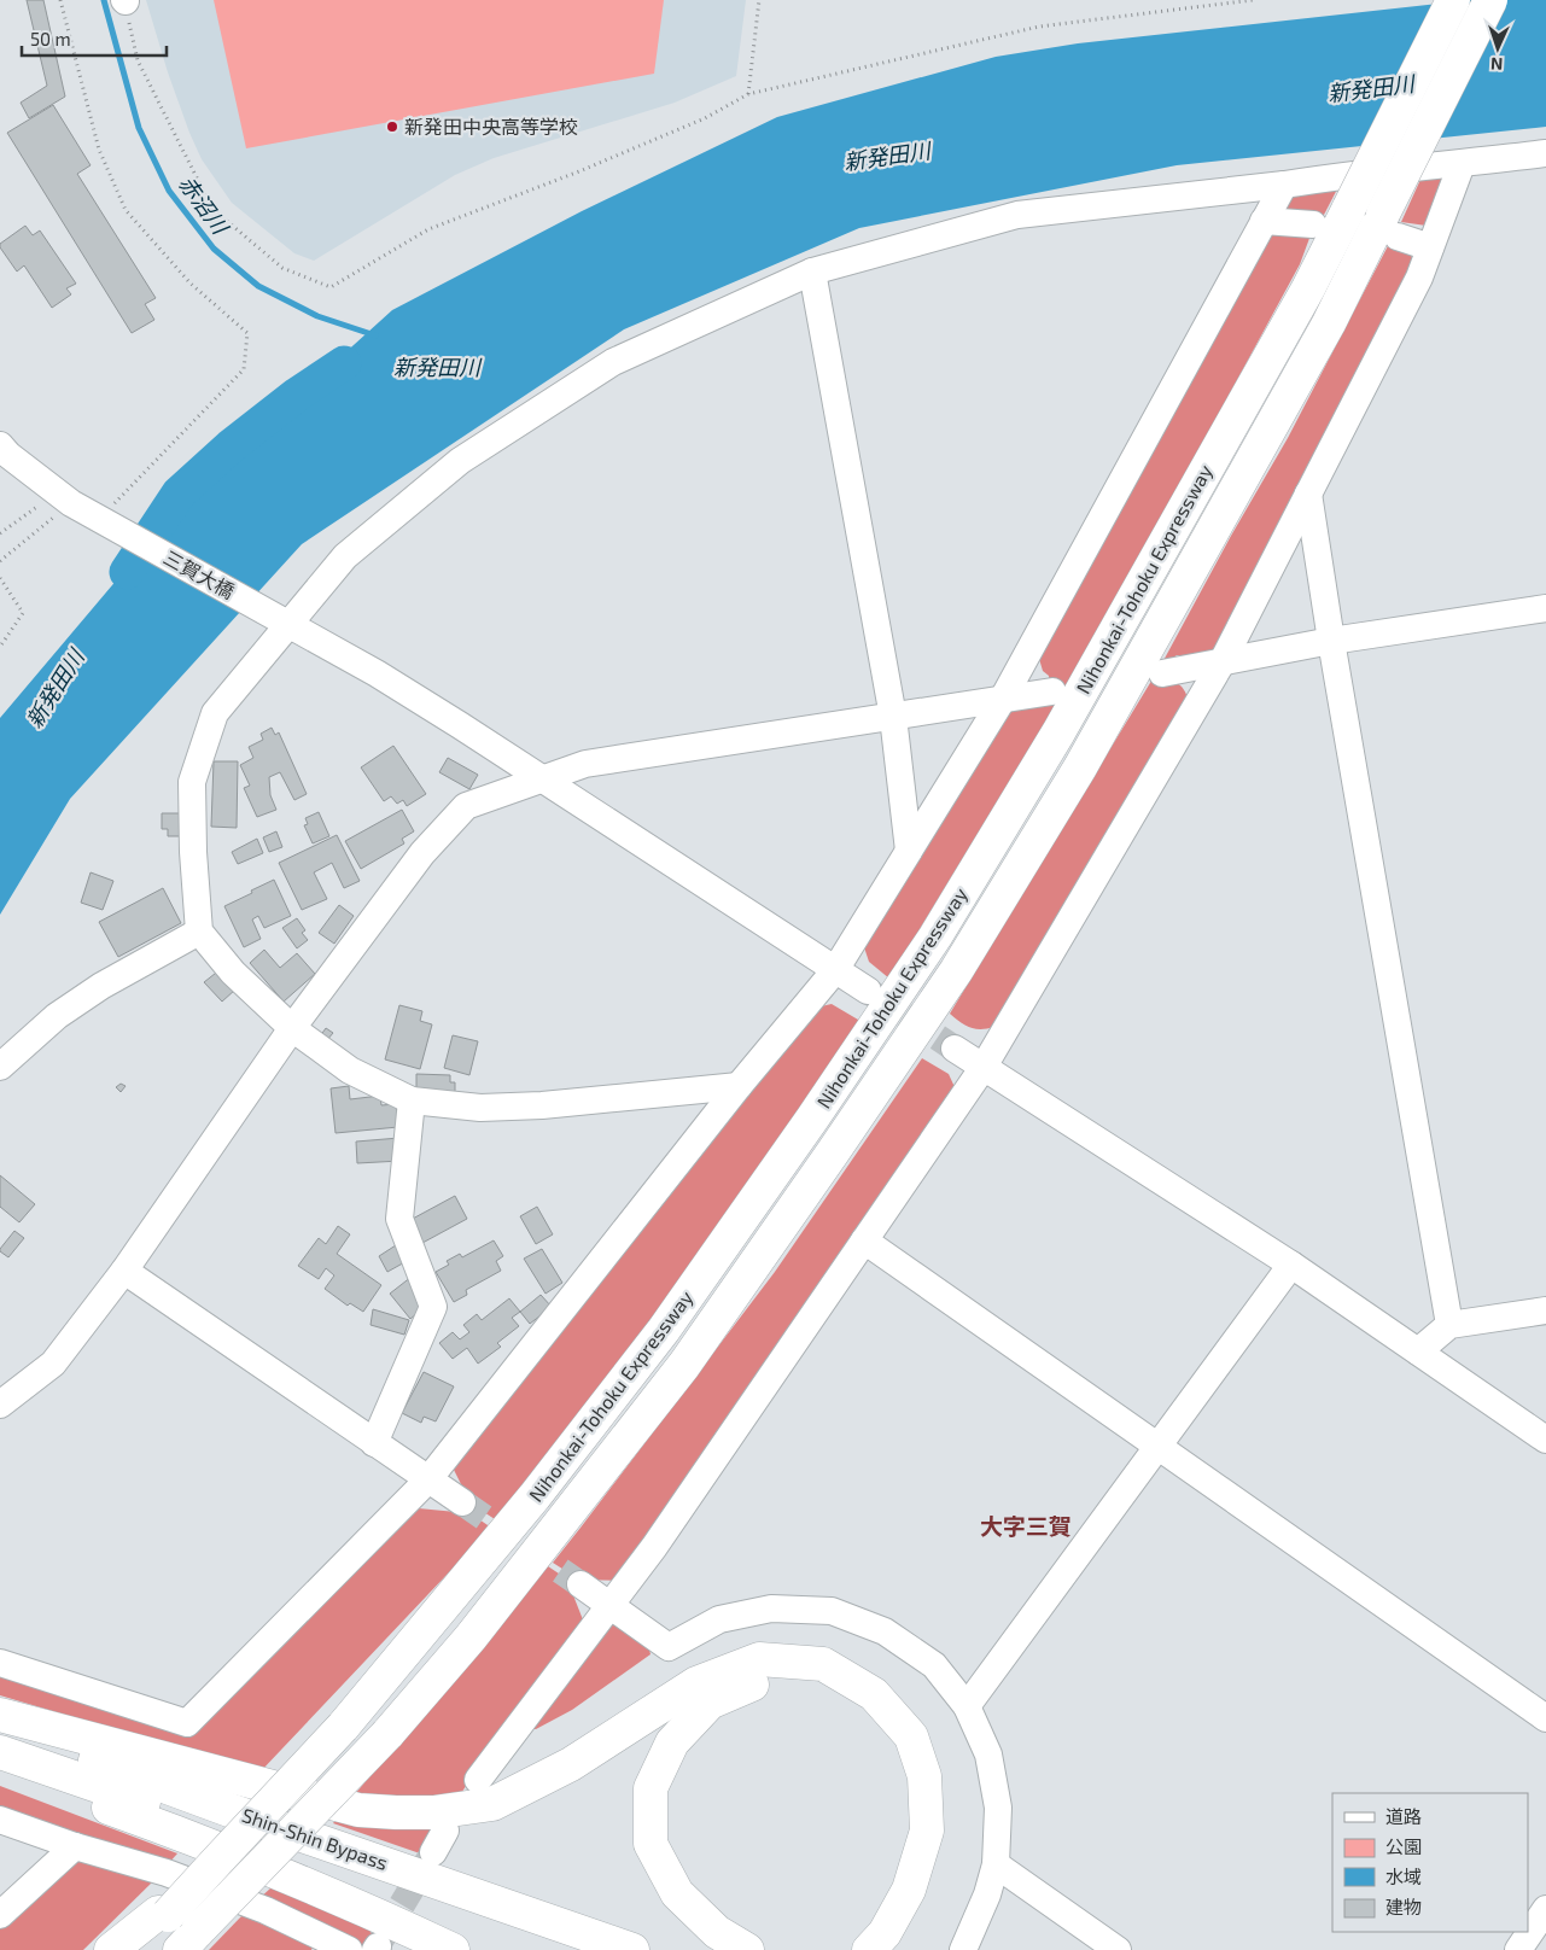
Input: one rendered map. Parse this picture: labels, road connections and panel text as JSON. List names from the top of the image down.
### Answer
{
  "streets": {
    "highway": ["Nihonkai-Tohoku Expressway", "Shin-Shin Bypass"],
    "street": ["三賀大橋"]
  },
  "districts": ["大字三賀"],
  "water": ["新発田川", "赤沼川"],
  "places": ["新発田中央高等学校"],
  "legend": [
    "道路",
    "公園",
    "水域",
    "建物"
  ],
  "scale_bar": "50 m",
  "north": "bottom"
}
